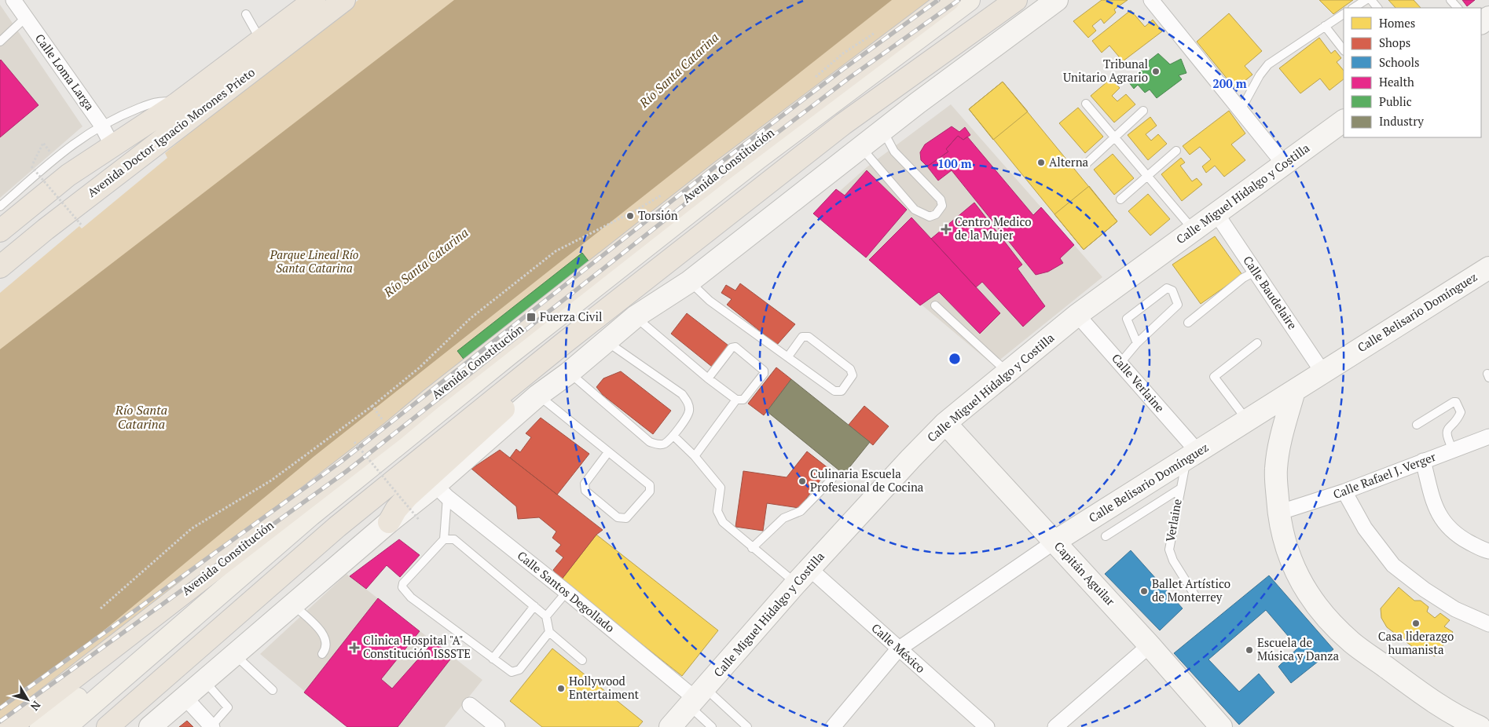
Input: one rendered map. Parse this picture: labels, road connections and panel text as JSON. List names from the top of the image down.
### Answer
{
  "streets": {
    "highway": ["Avenida Doctor Ignacio Morones Prieto", "Avenida Constitución"],
    "street": [
      "Calle Loma Larga",
      "Calle Miguel Hidalgo y Costilla",
      "Calle Baudelaire",
      "Calle Belisario Domínguez",
      "Calle Verlaine",
      "Calle Rafael J. Verger",
      "Capitán Aguilar",
      "Calle Santos Degollado",
      "Calle México"
    ],
    "lane": ["Verlaine"]
  },
  "crossings": [
    ["Calle Loma Larga", "Avenida Doctor Ignacio Morones Prieto"],
    ["Calle Miguel Hidalgo y Costilla", "Calle Baudelaire"],
    ["Calle Miguel Hidalgo y Costilla", "Calle Verlaine"],
    ["Calle Miguel Hidalgo y Costilla", "Capitán Aguilar"],
    ["Calle Miguel Hidalgo y Costilla", "Calle Santos Degollado"],
    ["Calle Miguel Hidalgo y Costilla", "Calle México"],
    ["Calle Baudelaire", "Calle Belisario Domínguez"],
    ["Calle Belisario Domínguez", "Calle Verlaine"],
    ["Calle Belisario Domínguez", "Verlaine"],
    ["Calle Belisario Domínguez", "Capitán Aguilar"],
    ["Calle Belisario Domínguez", "Calle México"],
    ["Calle Verlaine", "Verlaine"]
  ],
  "water": ["Río Santa Catarina"],
  "parks": ["Parque Lineal Río Santa Catarina"],
  "places": {
    "other": [
      "Tribunal Unitario Agrario",
      "Alterna",
      "Torsión",
      "Culinaria Escuela Profesional de Cocina",
      "Ballet Artístico de Monterrey",
      "Casa liderazgo humanista",
      "Escuela de Música y Danza",
      "Hollywood Entertaiment"
    ],
    "health": ["Centro Medico de la Mujer", "Clinica Hospital \"A\" Constitución ISSSTE"],
    "transit": ["Fuerza Civil"]
  },
  "legend": [
    "Homes",
    "Shops",
    "Schools",
    "Health",
    "Public",
    "Industry"
  ],
  "north": "bottom right",
  "rings": ["200 m", "100 m"]
}
